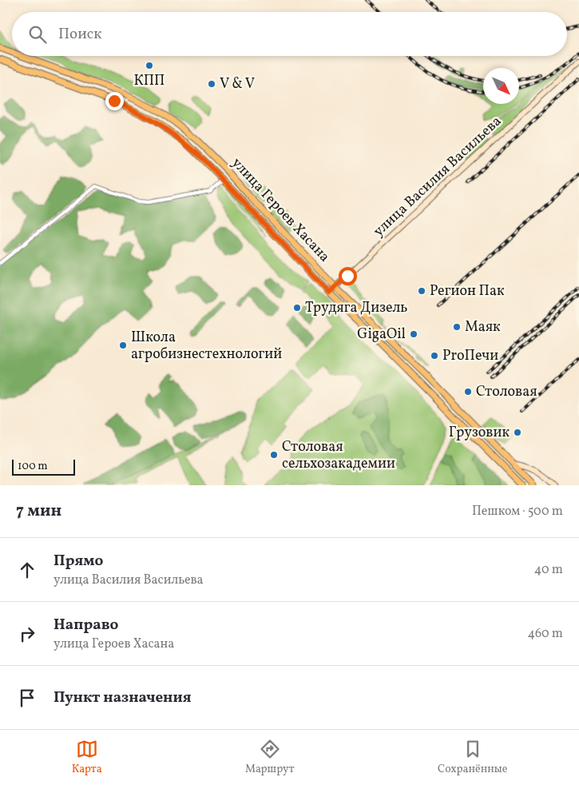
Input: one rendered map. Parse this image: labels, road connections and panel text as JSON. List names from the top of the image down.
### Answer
{
  "streets": {
    "main road": ["улица Василия Васильева", "улица Героев Хасана"]
  },
  "crossings": [
    ["улица Василия Васильева", "улица Героев Хасана"]
  ],
  "places": [
    "КПП",
    "V & V",
    "Регион Пак",
    "Трудяга Дизель",
    "Маяк",
    "GigaOil",
    "Школа агробизнестехнологий",
    "ProПечи",
    "Столовая",
    "Грузовик",
    "Столовая сельхозакадемии"
  ],
  "scale_bar": "100 m",
  "north": "bottom right",
  "page": {
    "search": "Поиск",
    "scale": "100 m",
    "heading": ["7 мин", "Пешком · 500 m"],
    "list": [
      ["Прямо", "улица Василия Васильева", "40 m"],
      ["Направо", "улица Героев Хасана", "460 m"],
      "Пункт назначения"
    ],
    "nav": ["Карта", "Маршрут", "Сохранённые"]
  }
}
